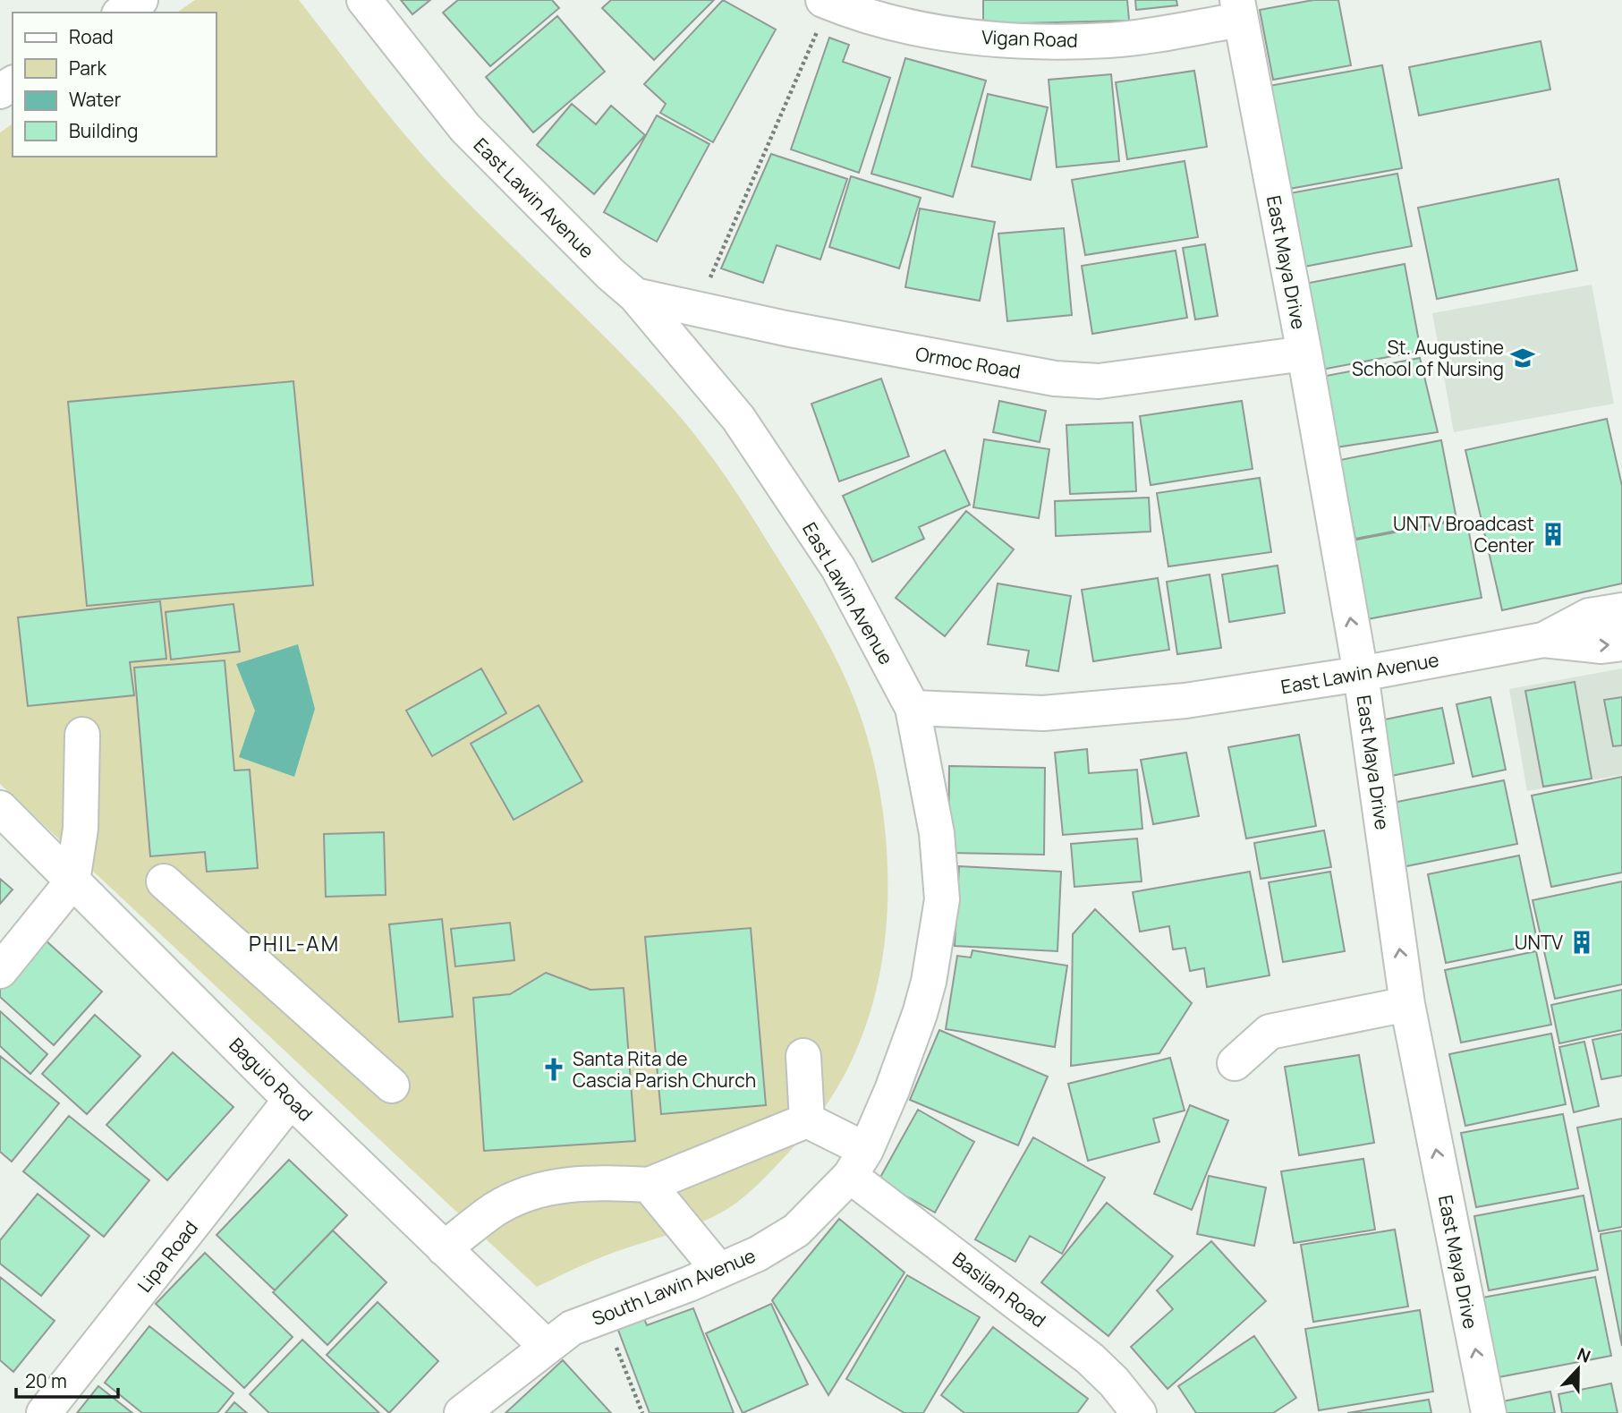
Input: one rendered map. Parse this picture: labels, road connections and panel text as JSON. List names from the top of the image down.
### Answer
{
  "streets": {
    "street": [
      "Vigan Road",
      "East Lawin Avenue",
      "East Maya Drive",
      "Ormoc Road",
      "Baguio Road",
      "Lipa Road",
      "South Lawin Avenue",
      "Basilan Road"
    ]
  },
  "crossings": [
    ["Vigan Road", "East Maya Drive"],
    ["East Lawin Avenue", "East Maya Drive"],
    ["East Lawin Avenue", "Ormoc Road"],
    ["East Lawin Avenue", "South Lawin Avenue"],
    ["East Maya Drive", "Ormoc Road"],
    ["Baguio Road", "Lipa Road"],
    ["Baguio Road", "South Lawin Avenue"],
    ["South Lawin Avenue", "Basilan Road"]
  ],
  "one_way": ["East Maya Drive"],
  "districts": ["PHIL-AM"],
  "places": {
    "school or university": ["St. Augustine School of Nursing"],
    "building": ["UNTV Broadcast Center", "UNTV"],
    "church": ["Santa Rita de Cascia Parish Church"]
  },
  "legend": [
    "Road",
    "Park",
    "Water",
    "Building"
  ],
  "scale_bar": "20 m",
  "north": "top"
}
